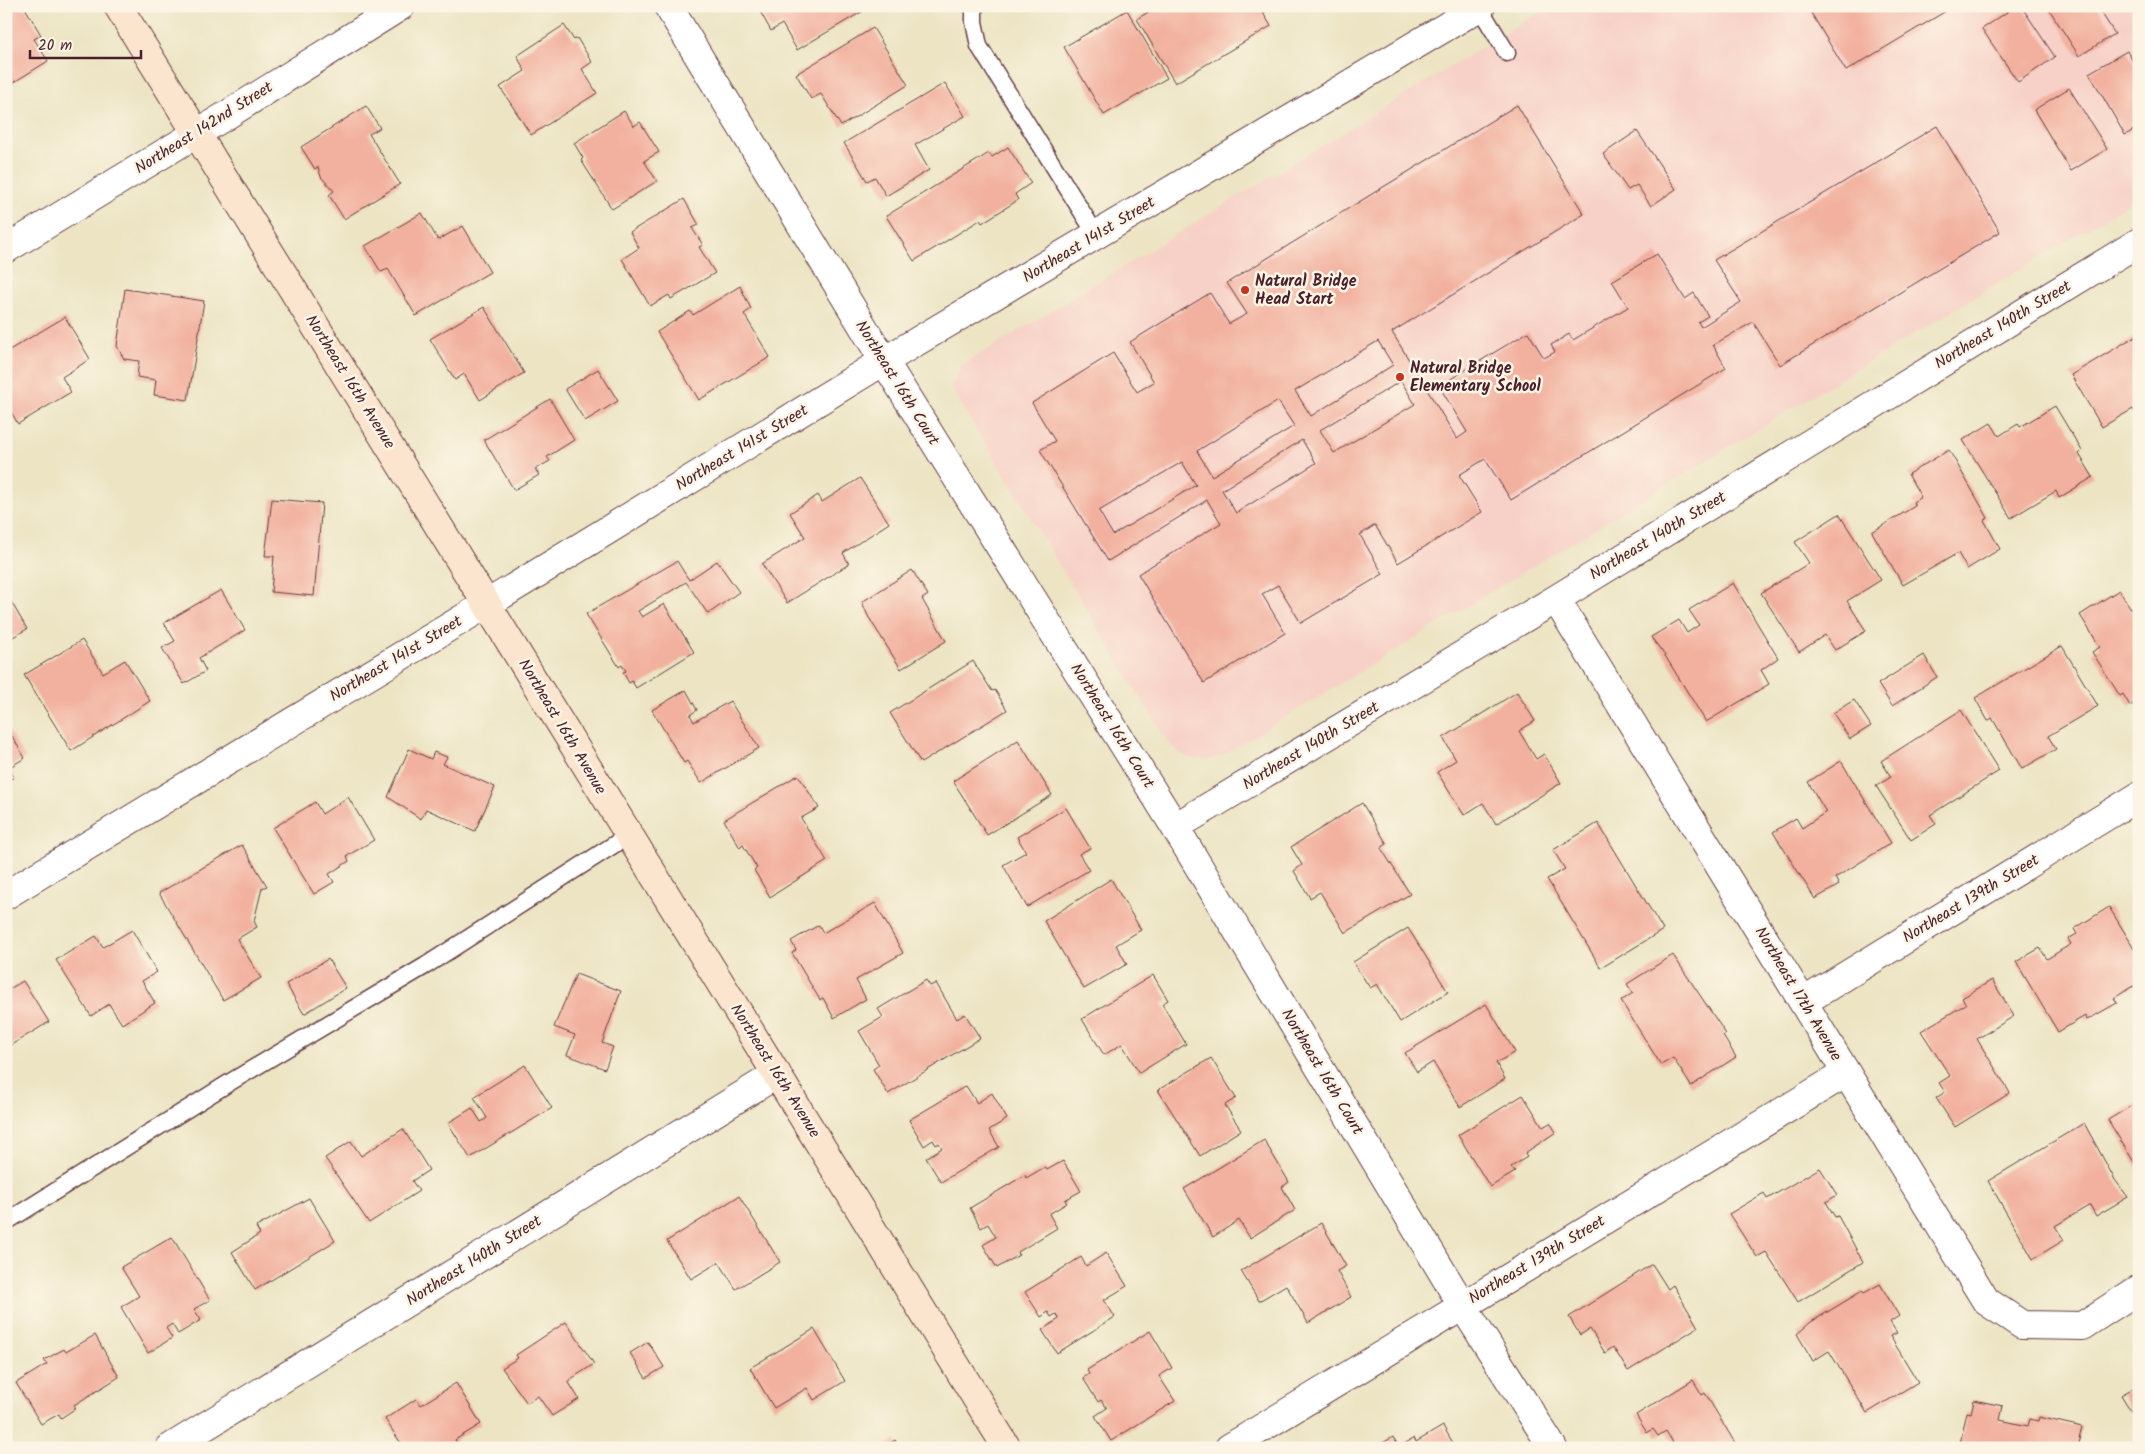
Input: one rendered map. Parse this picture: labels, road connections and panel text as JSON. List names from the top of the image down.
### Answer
{
  "streets": {
    "street": [
      "Northeast 142nd Street",
      "Northeast 141st Street",
      "Northeast 140th Street",
      "Northeast 16th Avenue",
      "Northeast 16th Court",
      "Northeast 139th Street",
      "Northeast 17th Avenue"
    ]
  },
  "crossings": [
    ["Northeast 142nd Street", "Northeast 16th Avenue"],
    ["Northeast 141st Street", "Northeast 16th Avenue"],
    ["Northeast 141st Street", "Northeast 16th Court"],
    ["Northeast 140th Street", "Northeast 16th Avenue"],
    ["Northeast 140th Street", "Northeast 16th Court"],
    ["Northeast 140th Street", "Northeast 17th Avenue"],
    ["Northeast 16th Court", "Northeast 139th Street"],
    ["Northeast 139th Street", "Northeast 17th Avenue"]
  ],
  "places": ["Natural Bridge Head Start", "Natural Bridge Elementary School"],
  "scale_bar": "20 m"
}
